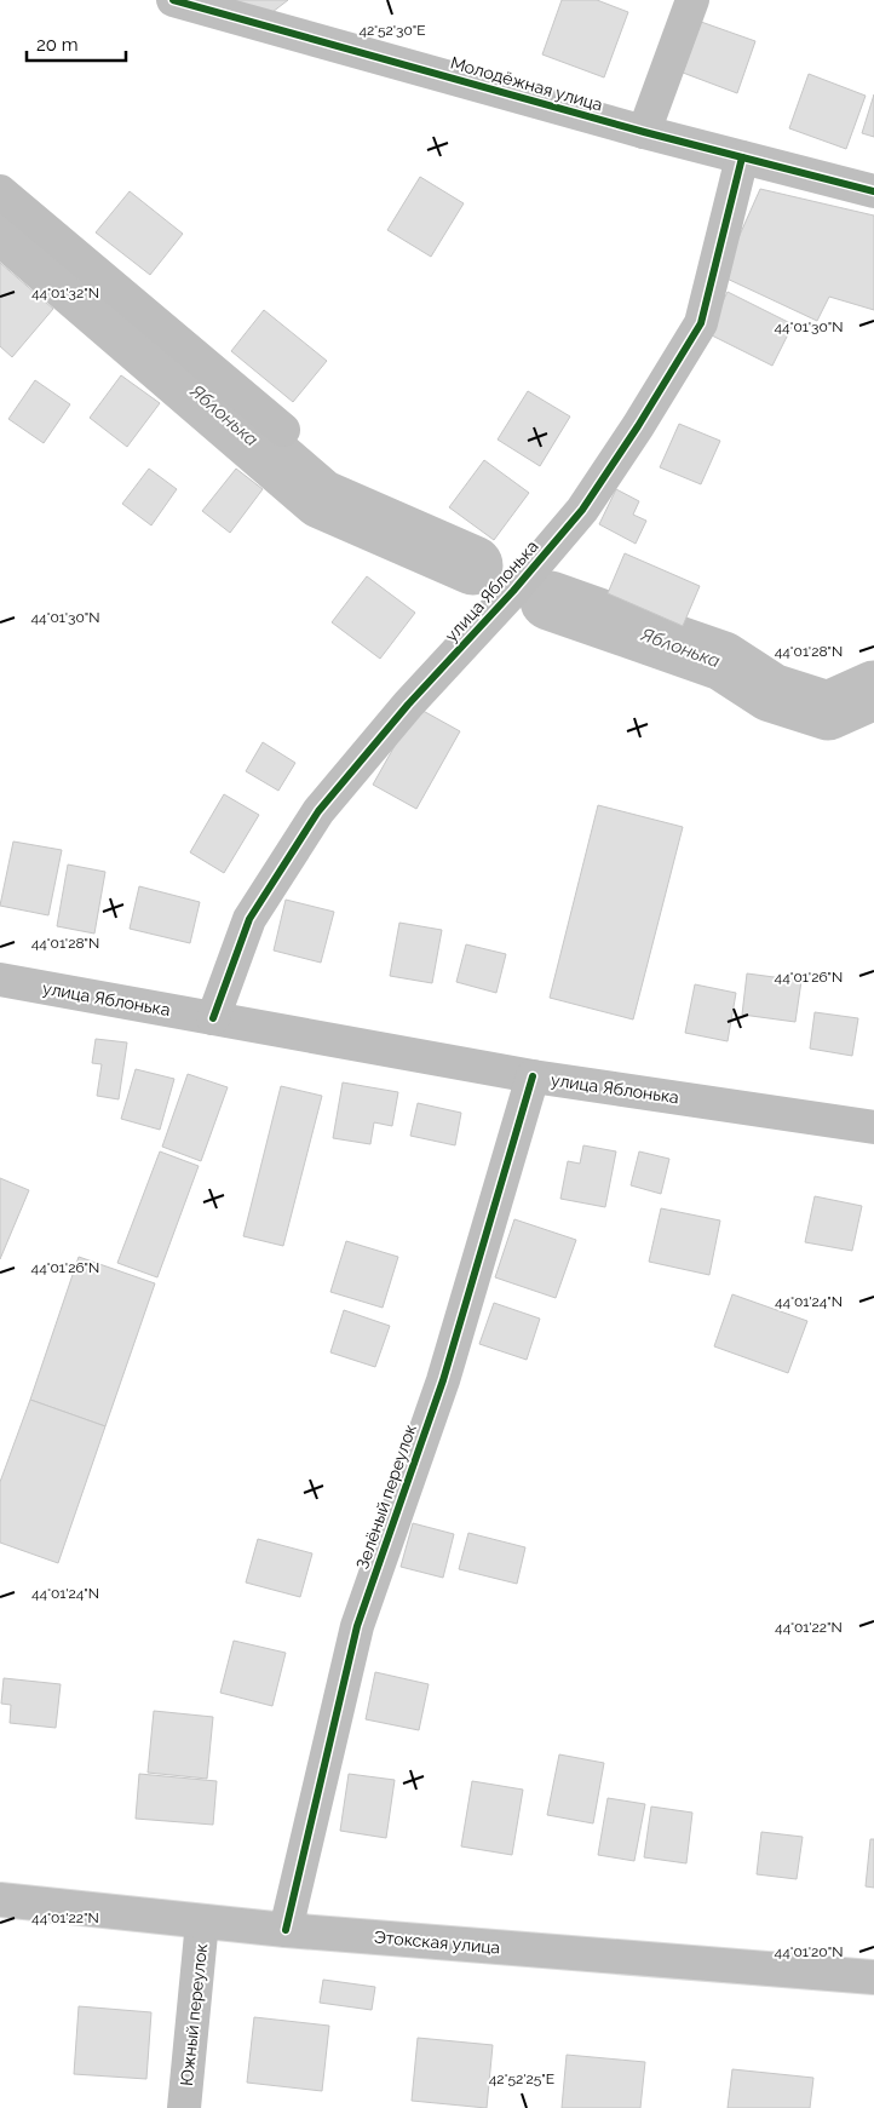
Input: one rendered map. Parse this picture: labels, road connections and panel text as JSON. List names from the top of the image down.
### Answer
{
  "streets": {
    "street": [
      "Молодёжная улица",
      "улица Яблонька",
      "Зелёный переулок",
      "Этокская улица",
      "Южный переулок"
    ]
  },
  "crossings": [
    ["Молодёжная улица", "улица Яблонька"],
    ["улица Яблонька", "Зелёный переулок"],
    ["Зелёный переулок", "Этокская улица"],
    ["Этокская улица", "Южный переулок"]
  ],
  "water": ["Яблонька"],
  "scale_bar": "20 m",
  "coordinates": [
    "42°52'30\"E",
    "44°01'32\"N",
    "44°01'30\"N",
    "44°01'28\"N",
    "44°01'26\"N",
    "44°01'24\"N",
    "44°01'22\"N",
    "44°01'20\"N",
    "42°52'25\"E"
  ]
}
